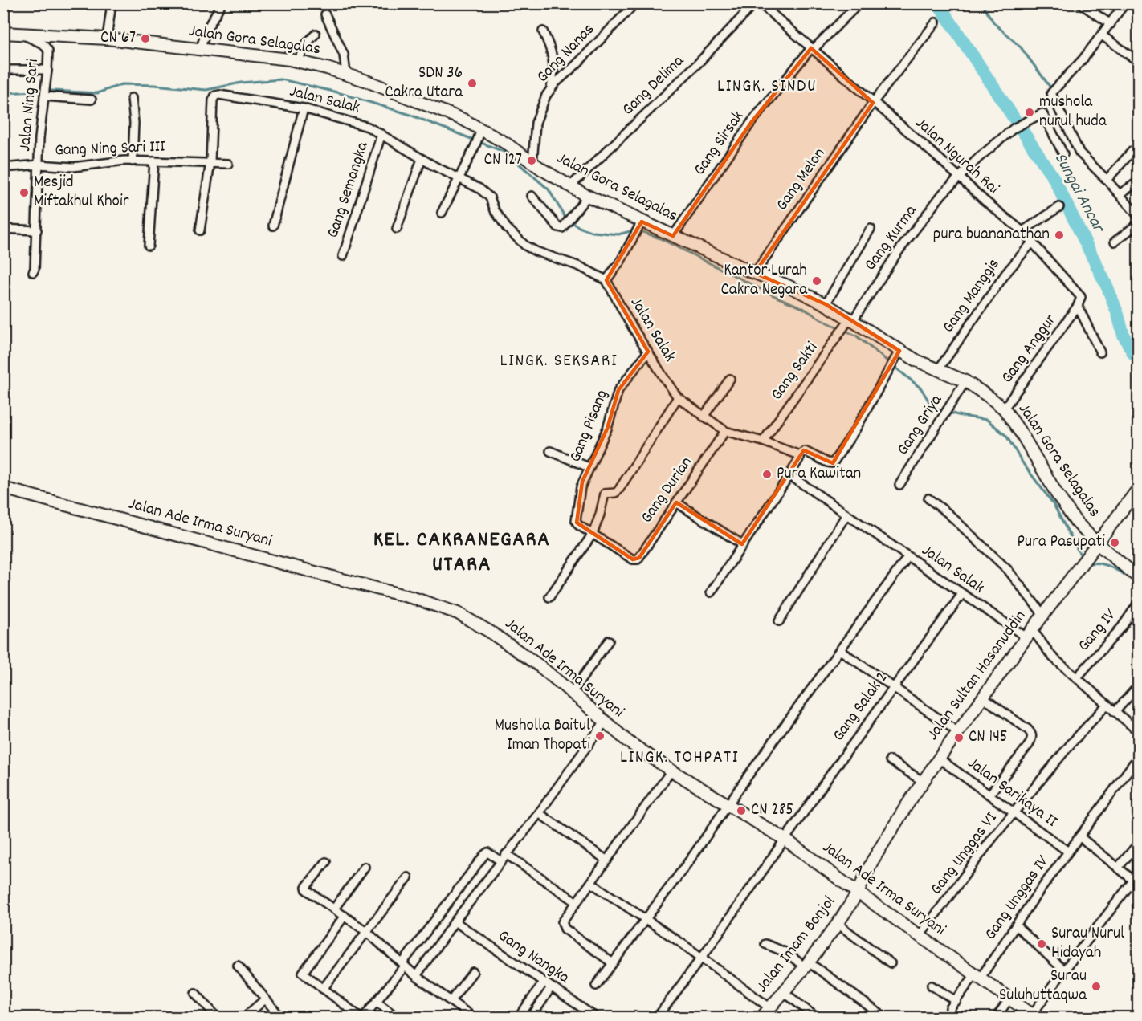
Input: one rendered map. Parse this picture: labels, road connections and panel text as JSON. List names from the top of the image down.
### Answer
{
  "streets": {
    "street": [
      "Jalan Gora Selagalas",
      "Gang Nanas",
      "Gang Delima",
      "Jalan Salak",
      "Jalan Ning Sari",
      "Gang Sirsak",
      "Gang Ning Sari III",
      "Jalan Ngurah Rai",
      "Gang Melon",
      "Gang Semangka",
      "Gang Kurma",
      "Gang Manggis",
      "Gang Anggur",
      "Gang Sakti",
      "Gang Griya",
      "Gang Pisang",
      "Gang Durian",
      "Jalan Ade Irma Suryani",
      "Gang IV",
      "Jalan Sultan Hasanuddin",
      "Gang Salak 2",
      "Jalan Sarikaya II",
      "Gang Unggas VI",
      "Gang Unggas IV",
      "Jalan Imam Bonjol",
      "Gang Nangka"
    ]
  },
  "crossings": [
    ["Jalan Gora Selagalas", "Gang Nanas"],
    ["Jalan Gora Selagalas", "Gang Delima"],
    ["Jalan Gora Selagalas", "Jalan Salak"],
    ["Jalan Gora Selagalas", "Jalan Ning Sari"],
    ["Jalan Gora Selagalas", "Gang Sirsak"],
    ["Jalan Gora Selagalas", "Gang Melon"],
    ["Jalan Gora Selagalas", "Gang Kurma"],
    ["Jalan Gora Selagalas", "Gang Manggis"],
    ["Jalan Gora Selagalas", "Gang Anggur"],
    ["Jalan Gora Selagalas", "Gang Sakti"],
    ["Jalan Gora Selagalas", "Gang Griya"],
    ["Jalan Gora Selagalas", "Jalan Sultan Hasanuddin"],
    ["Jalan Salak", "Gang Ning Sari III"],
    ["Jalan Salak", "Gang Semangka"],
    ["Jalan Salak", "Gang Sakti"],
    ["Jalan Salak", "Gang Pisang"],
    ["Jalan Salak", "Gang Durian"],
    ["Jalan Salak", "Gang IV"],
    ["Jalan Salak", "Jalan Sultan Hasanuddin"],
    ["Jalan Salak", "Gang Salak 2"],
    ["Jalan Salak", "Gang Unggas VI"],
    ["Jalan Ning Sari", "Gang Ning Sari III"],
    ["Gang Sirsak", "Jalan Ngurah Rai"],
    ["Jalan Ngurah Rai", "Gang Melon"],
    ["Jalan Ngurah Rai", "Gang Kurma"],
    ["Jalan Ngurah Rai", "Gang Manggis"],
    ["Jalan Ngurah Rai", "Gang Anggur"],
    ["Gang Kurma", "Gang Sakti"],
    ["Gang Pisang", "Gang Durian"],
    ["Jalan Ade Irma Suryani", "Jalan Sultan Hasanuddin"],
    ["Jalan Ade Irma Suryani", "Gang Salak 2"],
    ["Jalan Ade Irma Suryani", "Gang Unggas VI"],
    ["Jalan Ade Irma Suryani", "Gang Unggas IV"],
    ["Jalan Ade Irma Suryani", "Jalan Imam Bonjol"],
    ["Jalan Sultan Hasanuddin", "Jalan Sarikaya II"],
    ["Jalan Sultan Hasanuddin", "Jalan Imam Bonjol"],
    ["Jalan Sarikaya II", "Gang Unggas VI"],
    ["Jalan Sarikaya II", "Gang Unggas IV"]
  ],
  "districts": [
    "LINGK. SINDU",
    "LINGK. SEKSARI",
    "KEL. CAKRANEGARA UTARA",
    "LINGK. TOHPATI"
  ],
  "water": ["Sungai Ancar"],
  "places": [
    "CN 67",
    "SDN 36 Cakra Utara",
    "mushola nurul huda",
    "CN 127",
    "Mesjid Miftakhul Khoir",
    "pura buananathan",
    "Kantor Lurah Cakra Negara",
    "Pura Kawitan",
    "Pura Pasupati",
    "Musholla Baitul Iman Thopati",
    "CN 145",
    "CN 285",
    "Surau Nurul Hidayah",
    "Surau Suluhuttaqwa"
  ]
}
